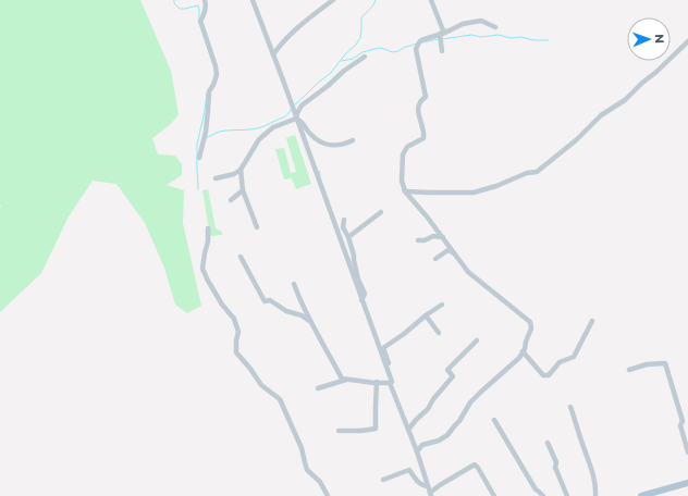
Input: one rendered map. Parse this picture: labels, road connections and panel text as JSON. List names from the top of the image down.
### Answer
{
  "north": "right"
}
